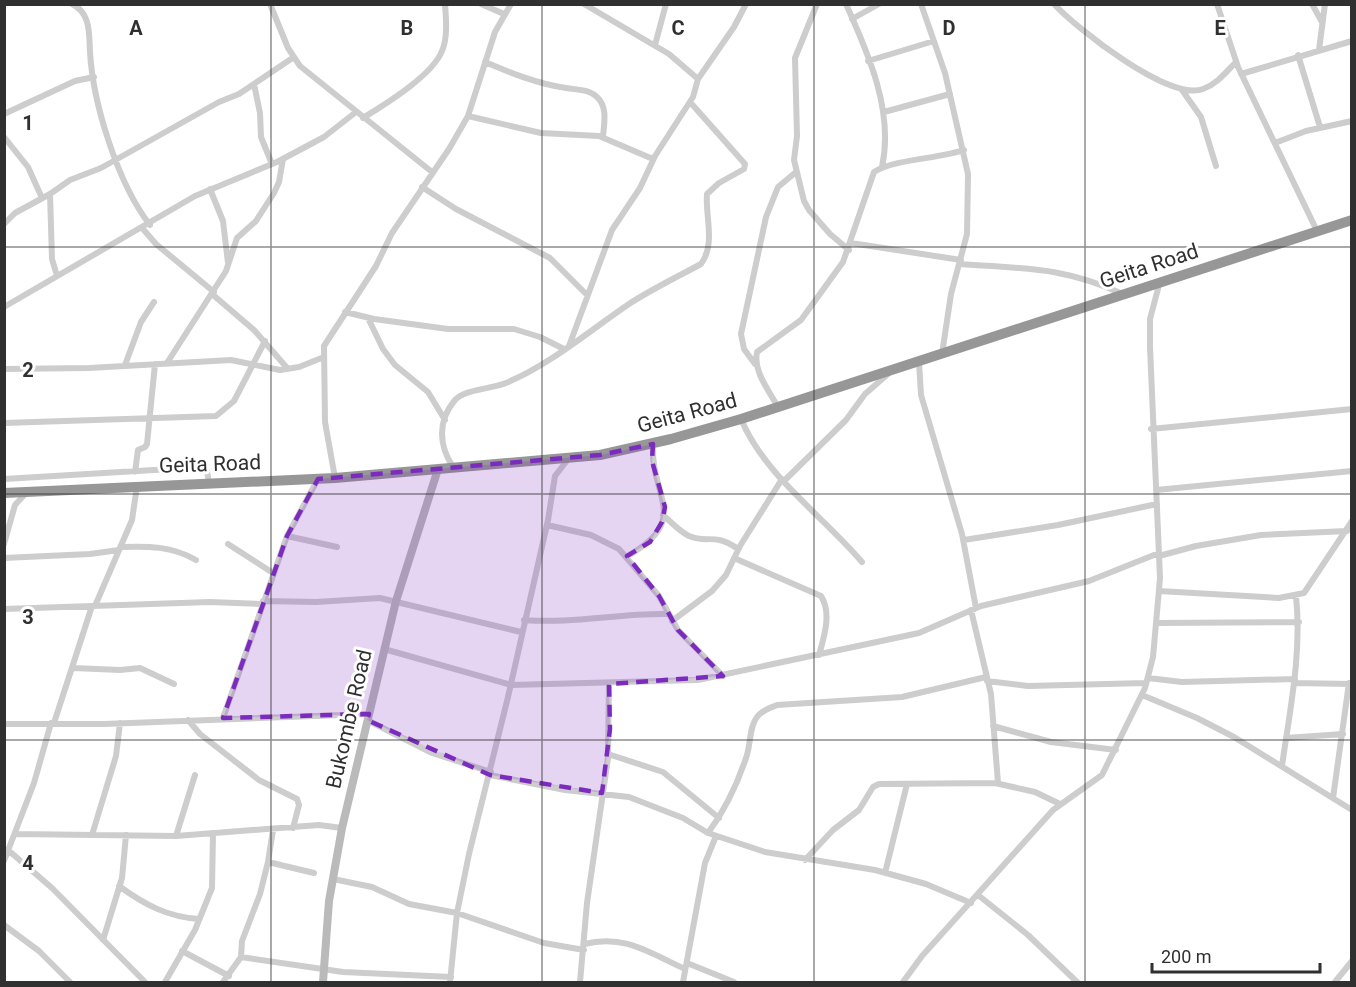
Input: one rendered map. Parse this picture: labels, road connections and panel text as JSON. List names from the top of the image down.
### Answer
{
  "streets": {
    "highway": ["Geita Road"],
    "main road": ["Bukombe Road"]
  },
  "crossings": [
    ["Geita Road", "Bukombe Road"]
  ],
  "scale_bar": "200 m",
  "grid": {
    "columns": [
      "A",
      "B",
      "C",
      "D",
      "E"
    ],
    "rows": [
      "1",
      "2",
      "3",
      "4"
    ]
  }
}
